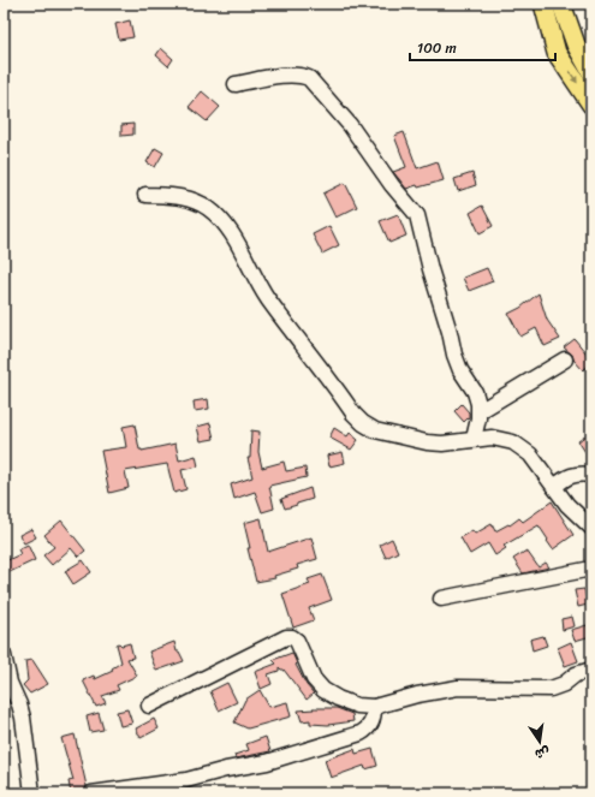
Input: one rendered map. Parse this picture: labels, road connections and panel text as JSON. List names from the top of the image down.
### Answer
{
  "scale_bar": "100 m",
  "north": "bottom"
}
